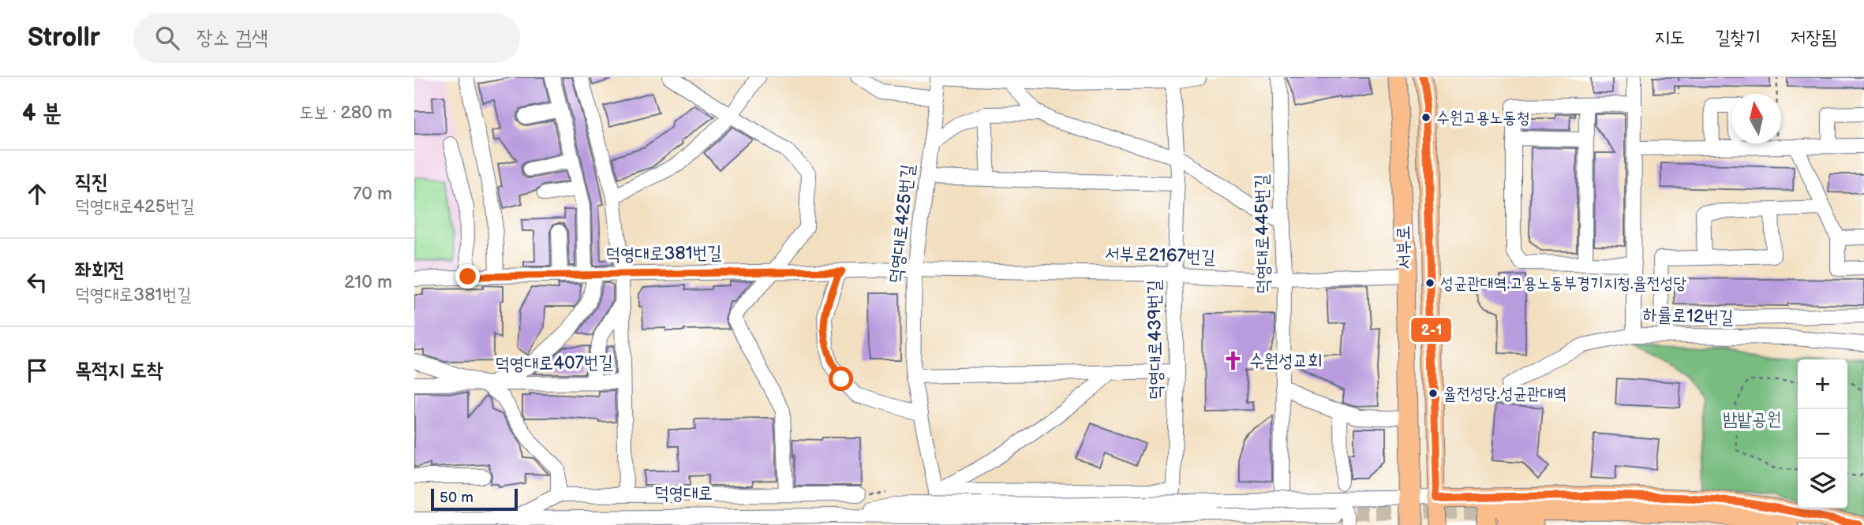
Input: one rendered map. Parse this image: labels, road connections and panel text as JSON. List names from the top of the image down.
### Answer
{
  "streets": {
    "main road": ["서부로"],
    "street": [
      "덕영대로425번길",
      "덕영대로445번길",
      "덕영대로381번길",
      "서부로2167번길",
      "하률로12번길",
      "덕영대로439번길",
      "덕영대로407번길",
      "덕영대로"
    ]
  },
  "crossings": [
    ["덕영대로425번길", "덕영대로381번길"],
    ["덕영대로425번길", "서부로2167번길"],
    ["덕영대로425번길", "덕영대로439번길"],
    ["덕영대로445번길", "서부로2167번길"],
    ["서부로", "서부로2167번길"],
    ["덕영대로381번길", "서부로2167번길"],
    ["덕영대로381번길", "덕영대로407번길"],
    ["서부로2167번길", "덕영대로439번길"],
    ["덕영대로407번길", "덕영대로"]
  ],
  "parks": ["밤밭공원"],
  "places": {
    "other": ["수원고용노동청", "성균관대역.고용노동부경기지청.율전성당", "율전성당.성균관대역"],
    "church": ["수원성교회"]
  },
  "lines": ["transit line 2-1"],
  "scale_bar": "50 m",
  "north": "top",
  "page": {
    "header": "Strollr",
    "search": "장소 검색",
    "nav": ["지도", "길찾기", "저장됨"],
    "heading": ["4 분", "도보 · 280 m"],
    "list": [
      ["직진", "덕영대로425번길", "70 m"],
      ["좌회전", "덕영대로381번길", "210 m"],
      "목적지 도착"
    ],
    "map_buttons": ["+", "−"],
    "scale": "50 m"
  }
}
